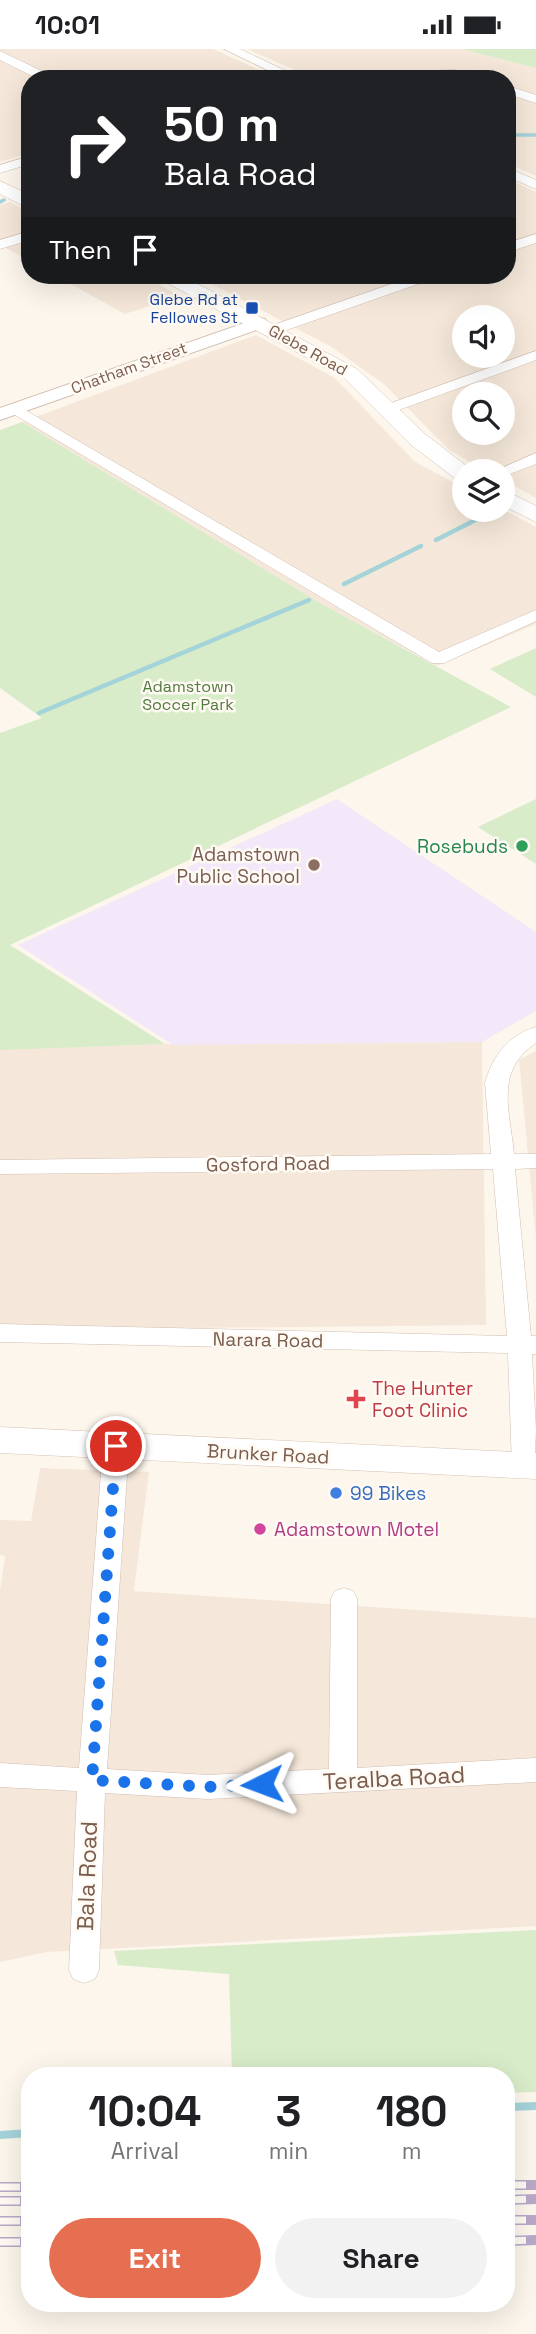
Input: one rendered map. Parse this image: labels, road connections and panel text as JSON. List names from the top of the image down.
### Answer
{
  "streets": {
    "main road": ["Glebe Road", "Brunker Road"],
    "street": [
      "Chatham Street",
      "Gosford Road",
      "Narara Road",
      "Teralba Road",
      "Bala Road"
    ]
  },
  "crossings": [
    ["Glebe Road", "Chatham Street"],
    ["Brunker Road", "Bala Road"],
    ["Teralba Road", "Bala Road"]
  ],
  "parks": ["Adamstown Soccer Park"],
  "places": {
    "transit": ["Glebe Rd at Fellowes St"],
    "other": [
      "Rosebuds",
      "Adamstown Public School",
      "99 Bikes",
      "Adamstown Motel"
    ],
    "health": ["The Hunter Foot Clinic"]
  },
  "page": {
    "status": "10:01",
    "turn": ["50 m", "Bala Road"],
    "then": "Then",
    "eta": [
      "10:04",
      "Arrival",
      "3",
      "min",
      "180",
      "m"
    ],
    "buttons": ["Exit", "Share"]
  }
}
